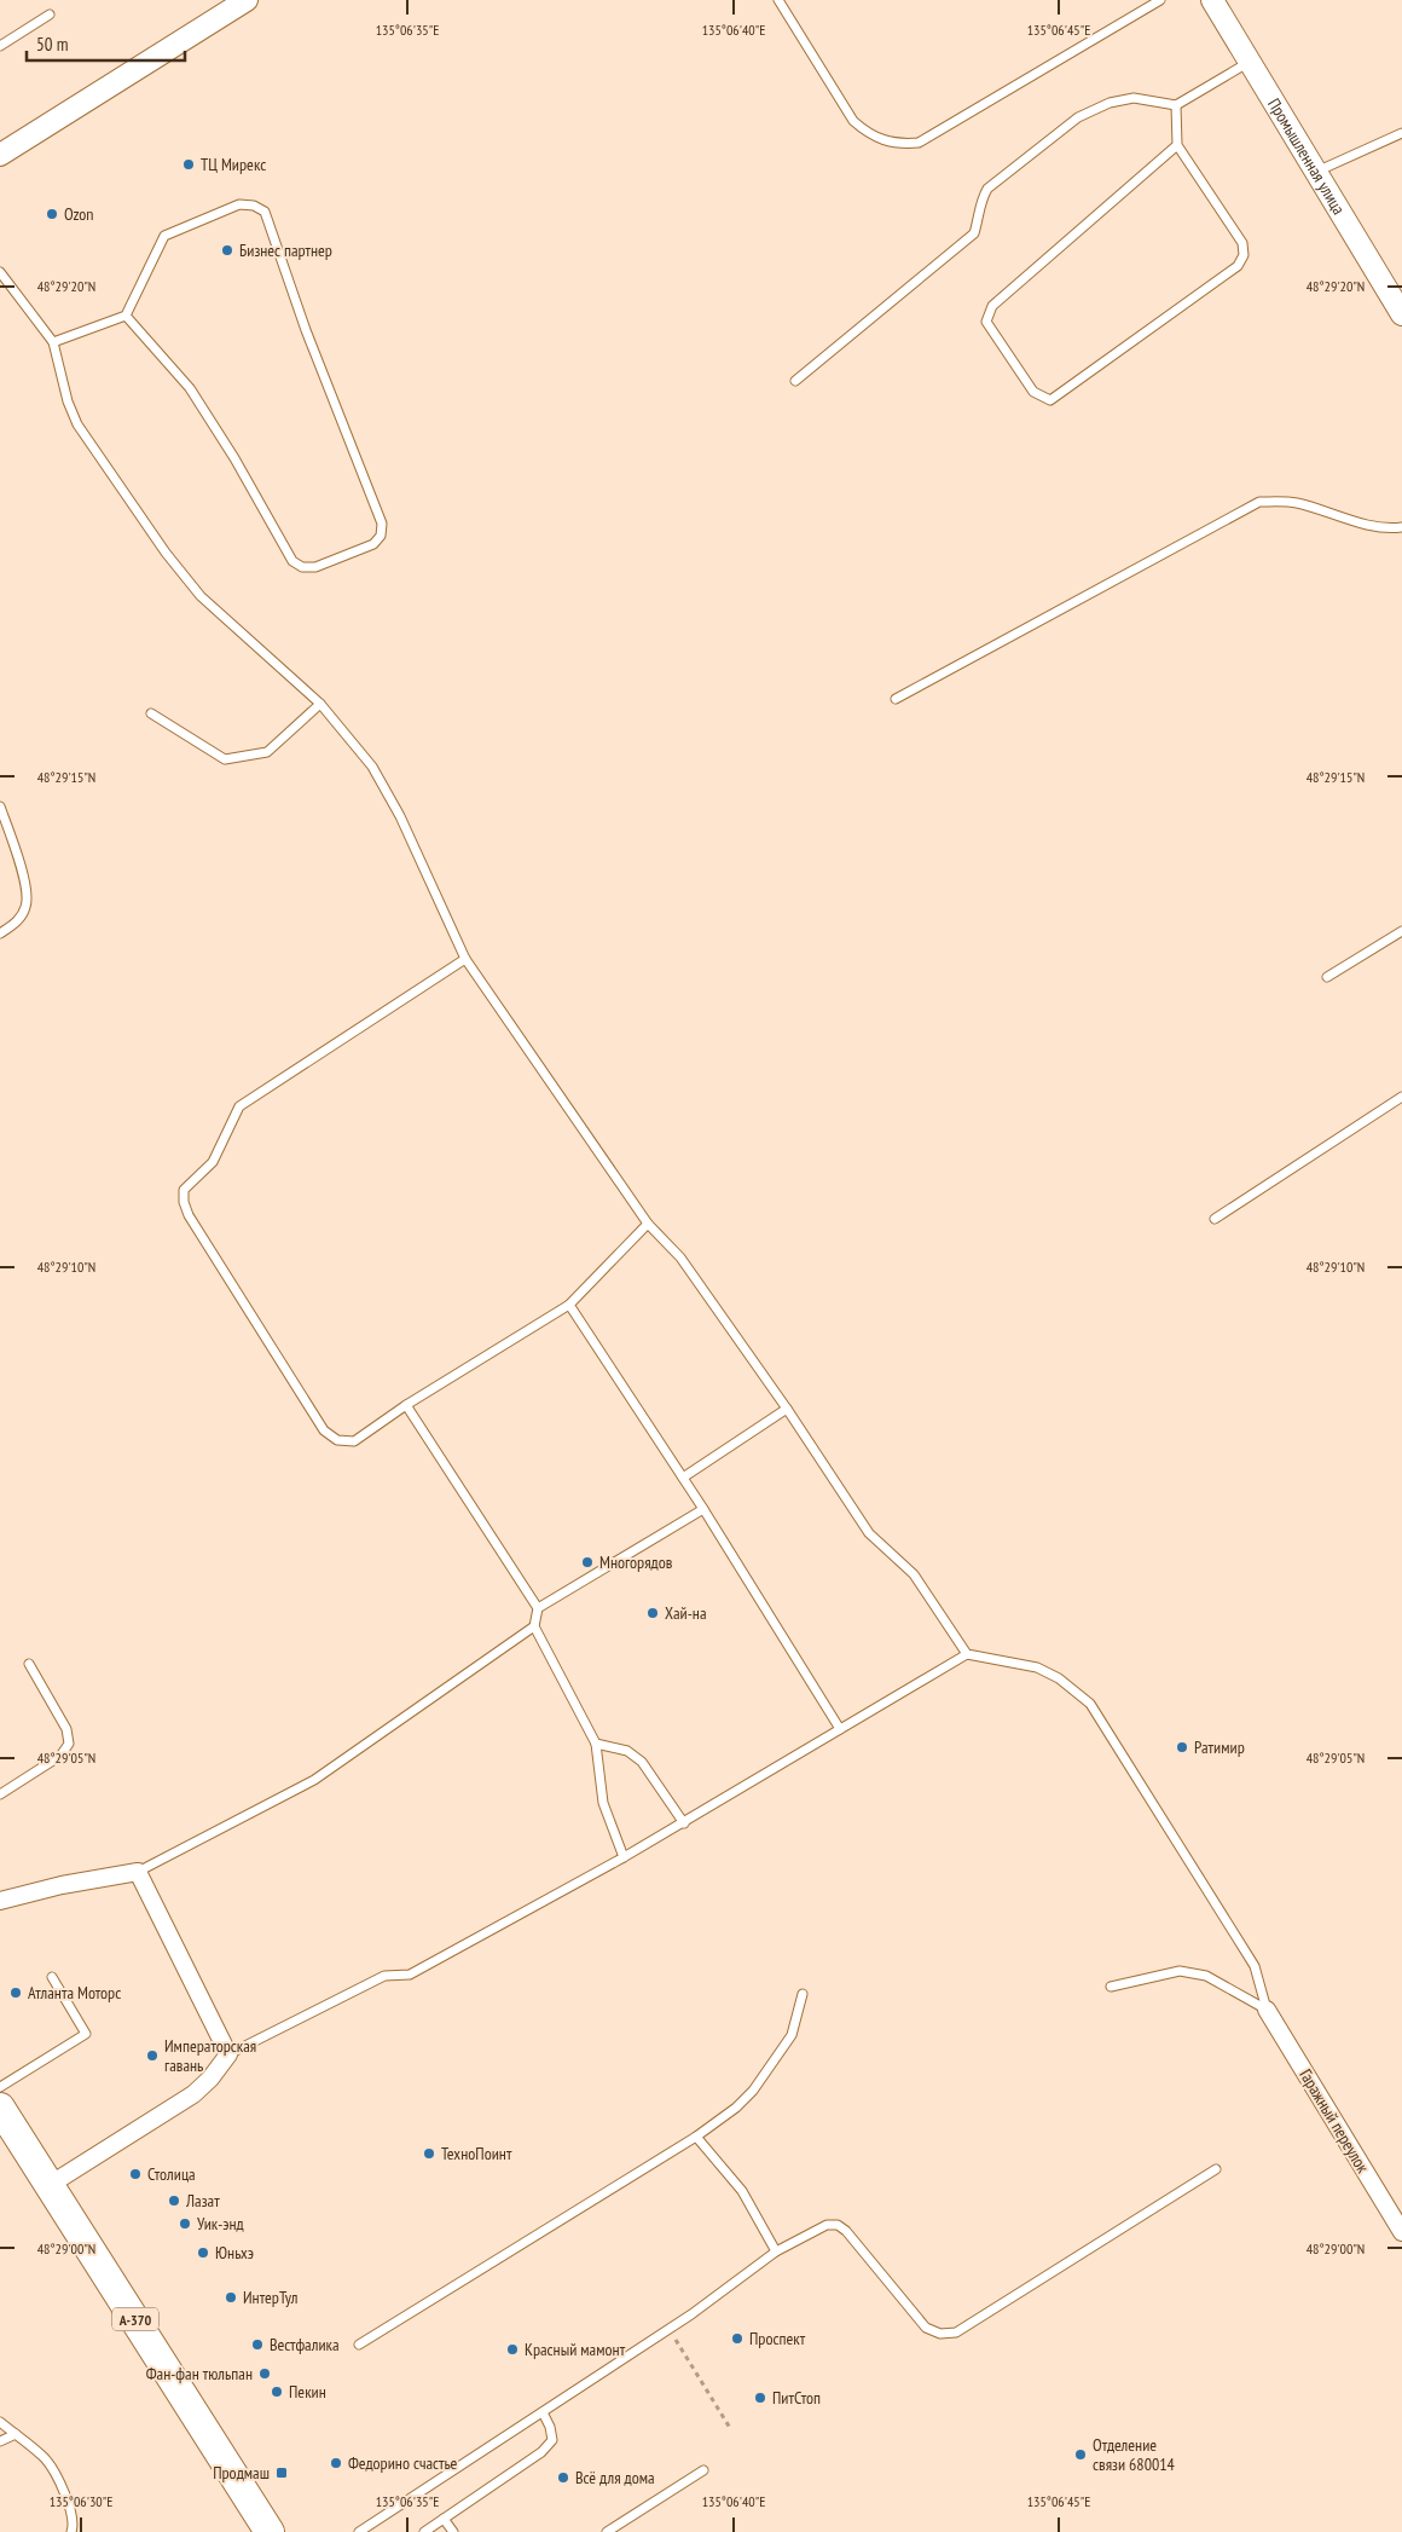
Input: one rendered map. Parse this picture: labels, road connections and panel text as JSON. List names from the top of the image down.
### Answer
{
  "streets": {
    "highway": ["А-370"],
    "street": ["Промышленная улица", "Гаражный переулок"]
  },
  "places": {
    "other": [
      "ТЦ Мирекс",
      "Ozon",
      "Бизнес партнер",
      "Многорядов",
      "Хай-на",
      "Ратимир",
      "Атланта Моторс",
      "Императорская гавань",
      "ТехноПоинт",
      "Столица",
      "Лазат",
      "Уик-энд",
      "Юньхэ",
      "ИнтерТул",
      "Проспект",
      "Вестфалика",
      "Красный мамонт",
      "Фан-фан тюльпан",
      "Пекин",
      "ПитСтоп",
      "Отделение связи 680014",
      "Федорино счастье",
      "Всё для дома"
    ],
    "transit": ["Продмаш"]
  },
  "scale_bar": "50 m",
  "coordinates": [
    "135°06'35\"E",
    "135°06'40\"E",
    "135°06'45\"E",
    "48°29'20\"N",
    "48°29'15\"N",
    "48°29'10\"N",
    "48°29'05\"N",
    "48°29'00\"N",
    "135°06'30\"E"
  ]
}
